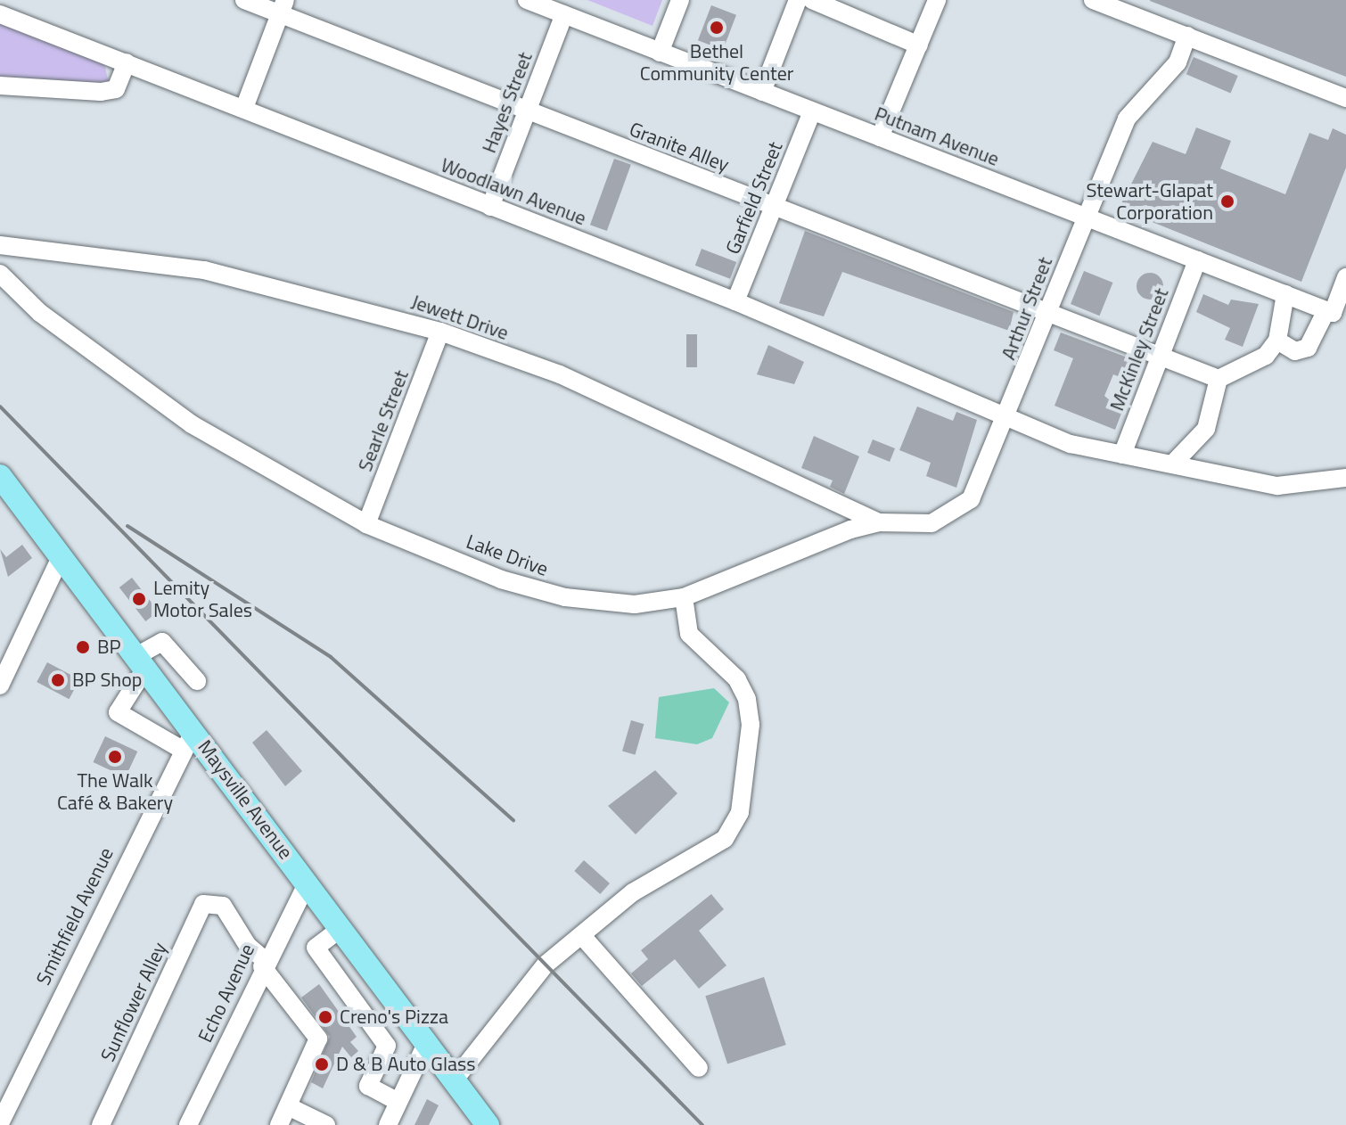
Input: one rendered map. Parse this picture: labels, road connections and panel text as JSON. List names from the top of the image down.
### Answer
{
  "streets": {
    "main road": ["Maysville Avenue"],
    "street": [
      "Hayes Street",
      "Putnam Avenue",
      "Granite Alley",
      "Woodlawn Avenue",
      "Garfield Street",
      "Arthur Street",
      "Jewett Drive",
      "McKinley Street",
      "Searle Street",
      "Lake Drive",
      "Smithfield Avenue",
      "Echo Avenue",
      "Sunflower Alley"
    ]
  },
  "crossings": [
    ["Hayes Street", "Putnam Avenue"],
    ["Hayes Street", "Granite Alley"],
    ["Hayes Street", "Woodlawn Avenue"],
    ["Putnam Avenue", "Garfield Street"],
    ["Putnam Avenue", "Arthur Street"],
    ["Putnam Avenue", "McKinley Street"],
    ["Granite Alley", "Garfield Street"],
    ["Granite Alley", "Arthur Street"],
    ["Granite Alley", "McKinley Street"],
    ["Woodlawn Avenue", "Garfield Street"],
    ["Woodlawn Avenue", "Arthur Street"],
    ["Woodlawn Avenue", "McKinley Street"],
    ["Woodlawn Avenue", "Lake Drive"],
    ["Arthur Street", "Lake Drive"],
    ["Jewett Drive", "Searle Street"],
    ["Jewett Drive", "Lake Drive"],
    ["Searle Street", "Lake Drive"],
    ["Maysville Avenue", "Smithfield Avenue"],
    ["Maysville Avenue", "Echo Avenue"],
    ["Echo Avenue", "Sunflower Alley"]
  ],
  "places": [
    "Bethel Community Center",
    "Stewart-Glapat Corporation",
    "Lemity Motor Sales",
    "BP",
    "BP Shop",
    "The Walk Café & Bakery",
    "Creno's Pizza",
    "D & B Auto Glass"
  ]
}
